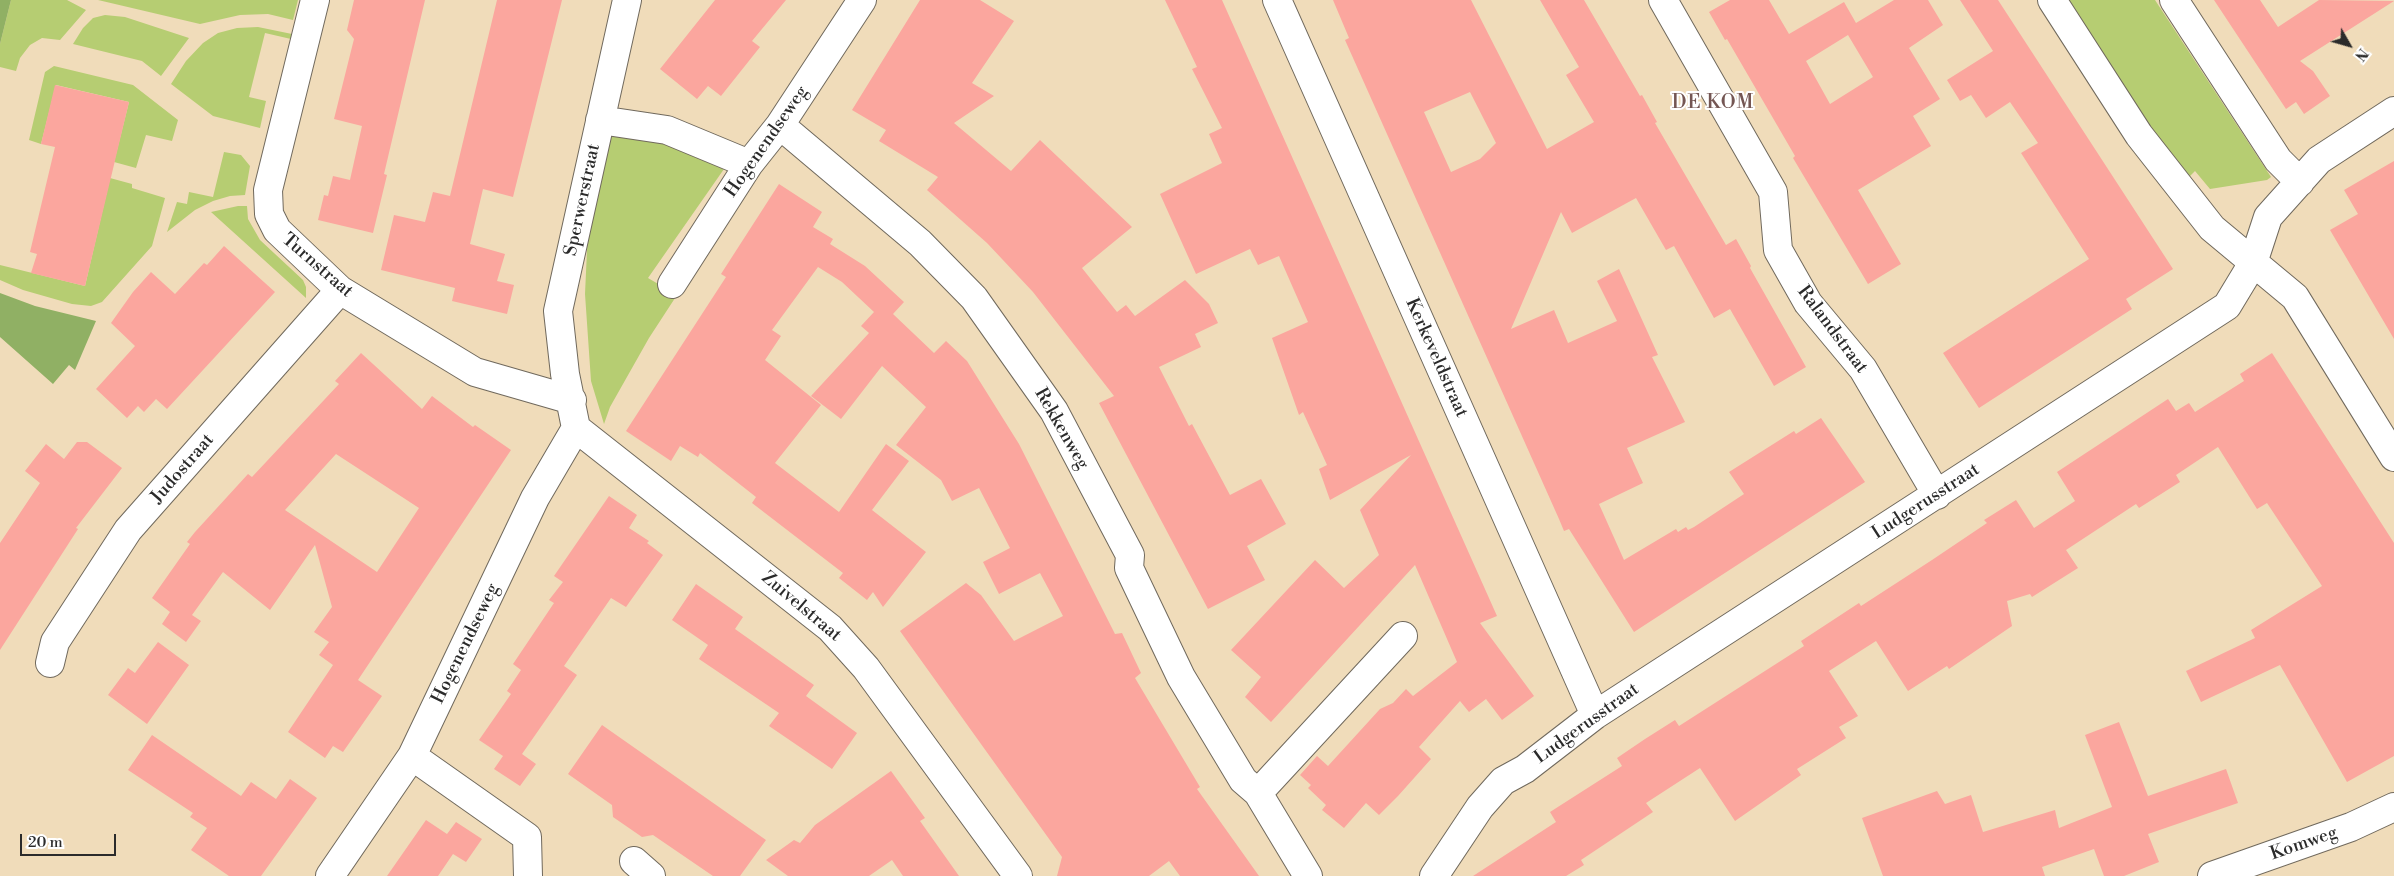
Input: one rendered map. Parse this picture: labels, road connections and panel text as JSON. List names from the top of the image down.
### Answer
{
  "streets": {
    "street": [
      "Hogenendseweg",
      "Sperwerstraat",
      "Turnstraat",
      "Ralandstraat",
      "Kerkeveldstraat",
      "Rekkenweg",
      "Judostraat",
      "Ludgerusstraat",
      "Zuivelstraat",
      "Komweg"
    ]
  },
  "crossings": [
    ["Hogenendseweg", "Rekkenweg"],
    ["Hogenendseweg", "Zuivelstraat"],
    ["Sperwerstraat", "Turnstraat"],
    ["Turnstraat", "Judostraat"],
    ["Ralandstraat", "Ludgerusstraat"],
    ["Kerkeveldstraat", "Ludgerusstraat"]
  ],
  "districts": ["DE KOM"],
  "scale_bar": "20 m",
  "north": "bottom right"
}
